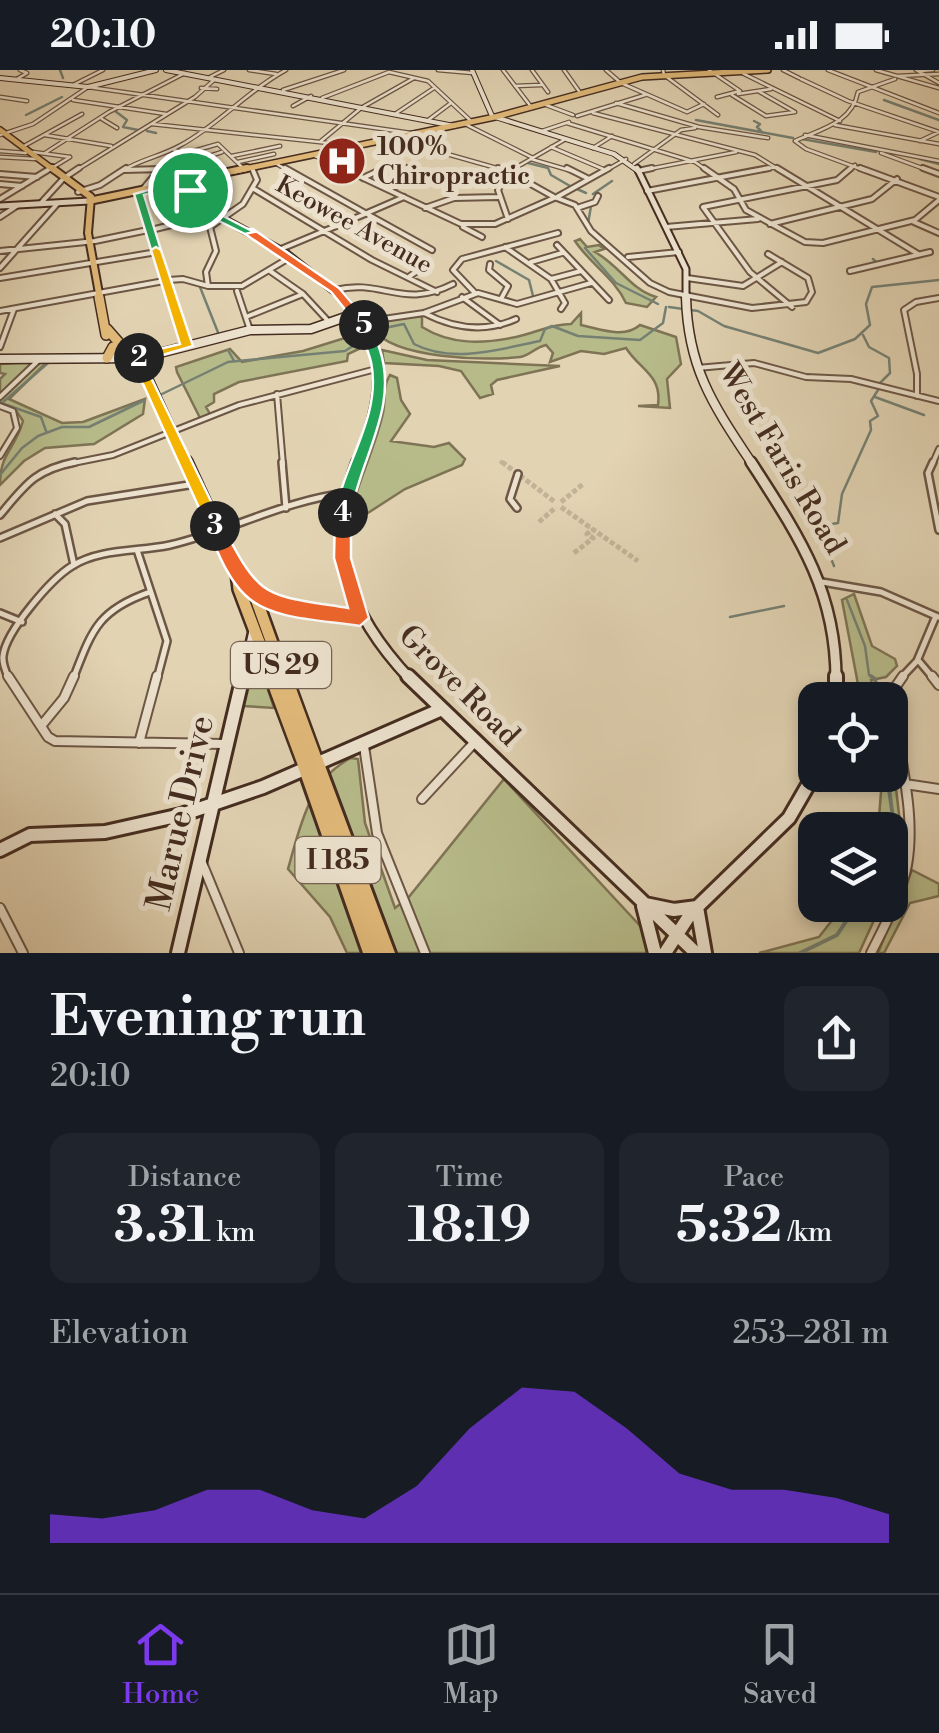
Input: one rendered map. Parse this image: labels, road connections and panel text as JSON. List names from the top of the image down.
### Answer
{
  "streets": {
    "highway": ["I 185"],
    "main road": [
      "West Faris Road",
      "US 29",
      "Grove Road",
      "Marue Drive"
    ],
    "street": ["Keowee Avenue"]
  },
  "crossings": [
    ["US 29", "Marue Drive"],
    ["US 29", "I 185"]
  ],
  "places": {
    "hospital": ["100% Chiropractic"]
  },
  "page": {
    "status": "20:10",
    "pins": [
      "5",
      "2",
      "4",
      "3"
    ],
    "heading": ["Evening run", "20:10"],
    "stats": [
      ["Distance", "3.31 km"],
      ["Time", "18:19"],
      ["Pace", "5:32 /km"]
    ],
    "chart": ["Elevation", "253–281 m"],
    "tabs": ["Home", "Map", "Saved"]
  }
}
